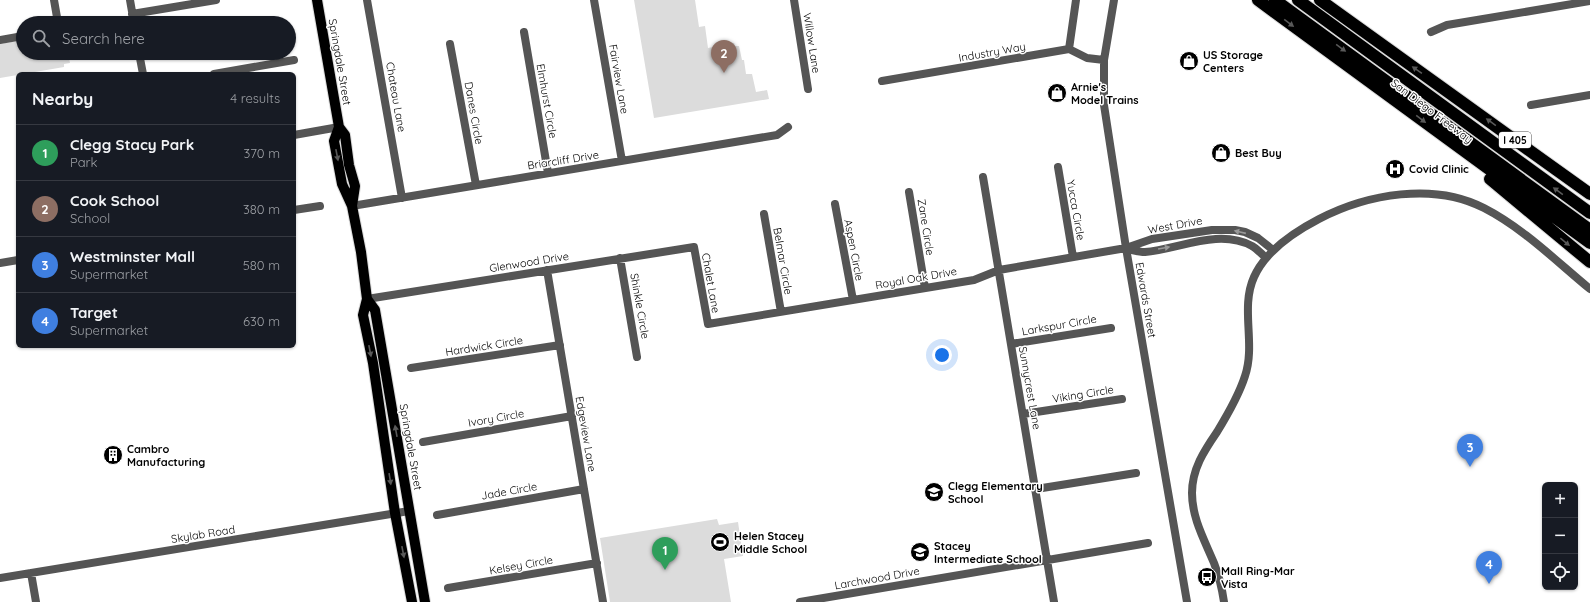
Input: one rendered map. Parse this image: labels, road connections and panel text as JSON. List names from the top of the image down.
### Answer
{
  "streets": {
    "highway": ["San Diego Freeway", "I 405"],
    "main road": ["Springdale Street"],
    "street": [
      "Willow Lane",
      "Industry Way",
      "Fairview Lane",
      "Chateau Lane",
      "Elmhurst Circle",
      "Danes Circle",
      "Briarcliff Drive",
      "Yucca Circle",
      "West Drive",
      "Zane Circle",
      "Aspen Circle",
      "Belmar Circle",
      "Glenwood Drive",
      "Royal Oak Drive",
      "Chalet Lane",
      "Edwards Street",
      "Shinkle Circle",
      "Larkspur Circle",
      "Hardwick Circle",
      "Sunnycrest Lane",
      "Viking Circle",
      "Ivory Circle",
      "Edgeview Lane",
      "Jade Circle",
      "Skylab Road",
      "Kelsey Circle",
      "Larchwood Drive"
    ]
  },
  "crossings": [
    ["Springdale Street", "Briarcliff Drive"],
    ["Springdale Street", "Glenwood Drive"],
    ["Springdale Street", "Skylab Road"],
    ["Fairview Lane", "Briarcliff Drive"],
    ["Chateau Lane", "Briarcliff Drive"],
    ["Elmhurst Circle", "Briarcliff Drive"],
    ["Danes Circle", "Briarcliff Drive"],
    ["Yucca Circle", "Royal Oak Drive"],
    ["West Drive", "Royal Oak Drive"],
    ["West Drive", "Edwards Street"],
    ["Zane Circle", "Royal Oak Drive"],
    ["Aspen Circle", "Royal Oak Drive"],
    ["Belmar Circle", "Royal Oak Drive"],
    ["Glenwood Drive", "Chalet Lane"],
    ["Glenwood Drive", "Shinkle Circle"],
    ["Glenwood Drive", "Edgeview Lane"],
    ["Royal Oak Drive", "Chalet Lane"],
    ["Royal Oak Drive", "Edwards Street"],
    ["Royal Oak Drive", "Sunnycrest Lane"],
    ["Larkspur Circle", "Sunnycrest Lane"],
    ["Hardwick Circle", "Edgeview Lane"],
    ["Sunnycrest Lane", "Viking Circle"],
    ["Sunnycrest Lane", "Larchwood Drive"],
    ["Ivory Circle", "Edgeview Lane"],
    ["Edgeview Lane", "Jade Circle"],
    ["Edgeview Lane", "Kelsey Circle"]
  ],
  "places": {
    "shop": ["US Storage Centers", "Arnie's Model Trains", "Best Buy"],
    "hospital": ["Covid Clinic"],
    "building": ["Cambro Manufacturing"],
    "school or university": ["Clegg Elementary School", "Stacey Intermediate School"],
    "sports": ["Helen Stacey Middle School"],
    "bus stop": ["Mall Ring-Mar Vista"]
  },
  "page": {
    "search": "Search here",
    "pins": [
      "2",
      "3",
      "1",
      "4"
    ],
    "heading": ["Nearby", "4 results"],
    "list": [
      {
        "mark": "1",
        "name": "Clegg Stacy Park",
        "note": "Park",
        "value": "370 m"
      },
      {
        "mark": "2",
        "name": "Cook School",
        "note": "School",
        "value": "380 m"
      },
      {
        "mark": "3",
        "name": "Westminster Mall",
        "note": "Supermarket",
        "value": "580 m"
      },
      {
        "mark": "4",
        "name": "Target",
        "note": "Supermarket",
        "value": "630 m"
      }
    ],
    "map_buttons": ["+", "−"]
  }
}
